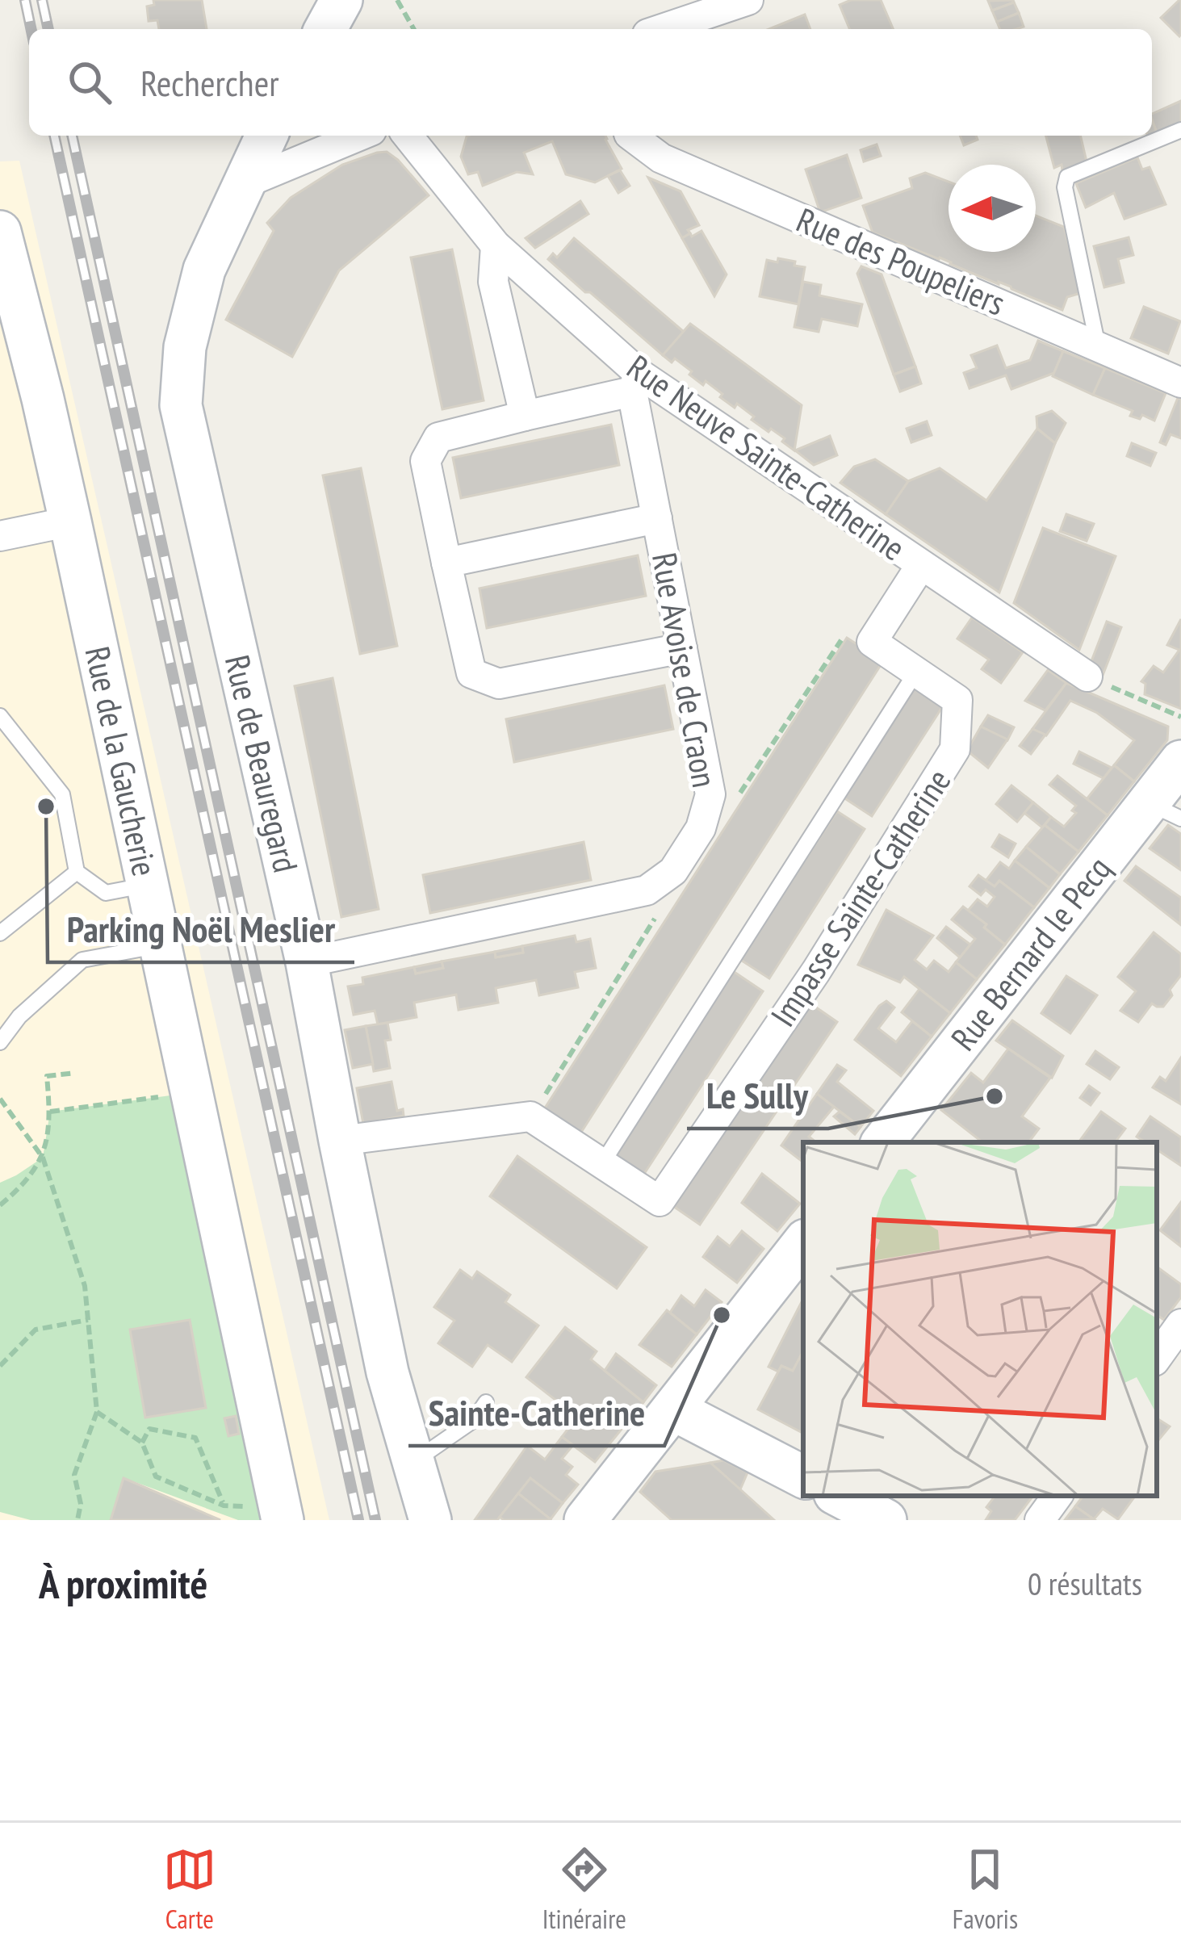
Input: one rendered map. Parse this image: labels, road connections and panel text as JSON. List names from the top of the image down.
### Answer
{
  "streets": {
    "street": [
      "Rue des Poupeliers",
      "Rue Neuve Sainte-Catherine",
      "Rue Avoise de Craon",
      "Rue de la Gaucherie",
      "Rue de Beauregard",
      "Impasse Sainte-Catherine",
      "Rue Bernard le Pecq"
    ]
  },
  "crossings": [
    ["Rue Neuve Sainte-Catherine", "Rue Avoise de Craon"],
    ["Rue Neuve Sainte-Catherine", "Impasse Sainte-Catherine"]
  ],
  "places": ["Parking Noël Meslier", "Le Sully", "Sainte-Catherine"],
  "north": "left",
  "page": {
    "search": "Rechercher",
    "heading": ["À proximité", "0 résultats"],
    "nav": ["Carte", "Itinéraire", "Favoris"]
  }
}
